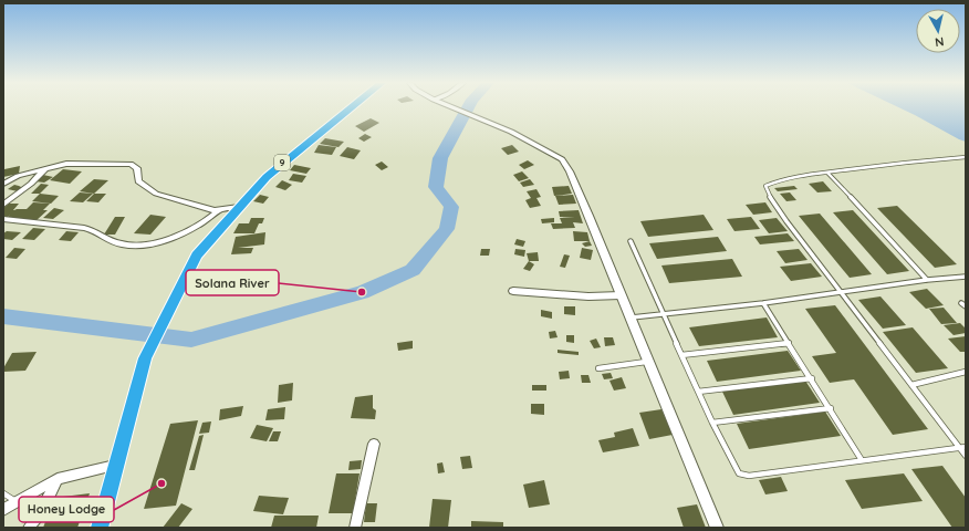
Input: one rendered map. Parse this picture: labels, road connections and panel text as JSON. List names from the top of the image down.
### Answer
{
  "streets": {
    "highway": ["9"]
  },
  "places": ["Solana River", "Honey Lodge"],
  "north": "bottom"
}
